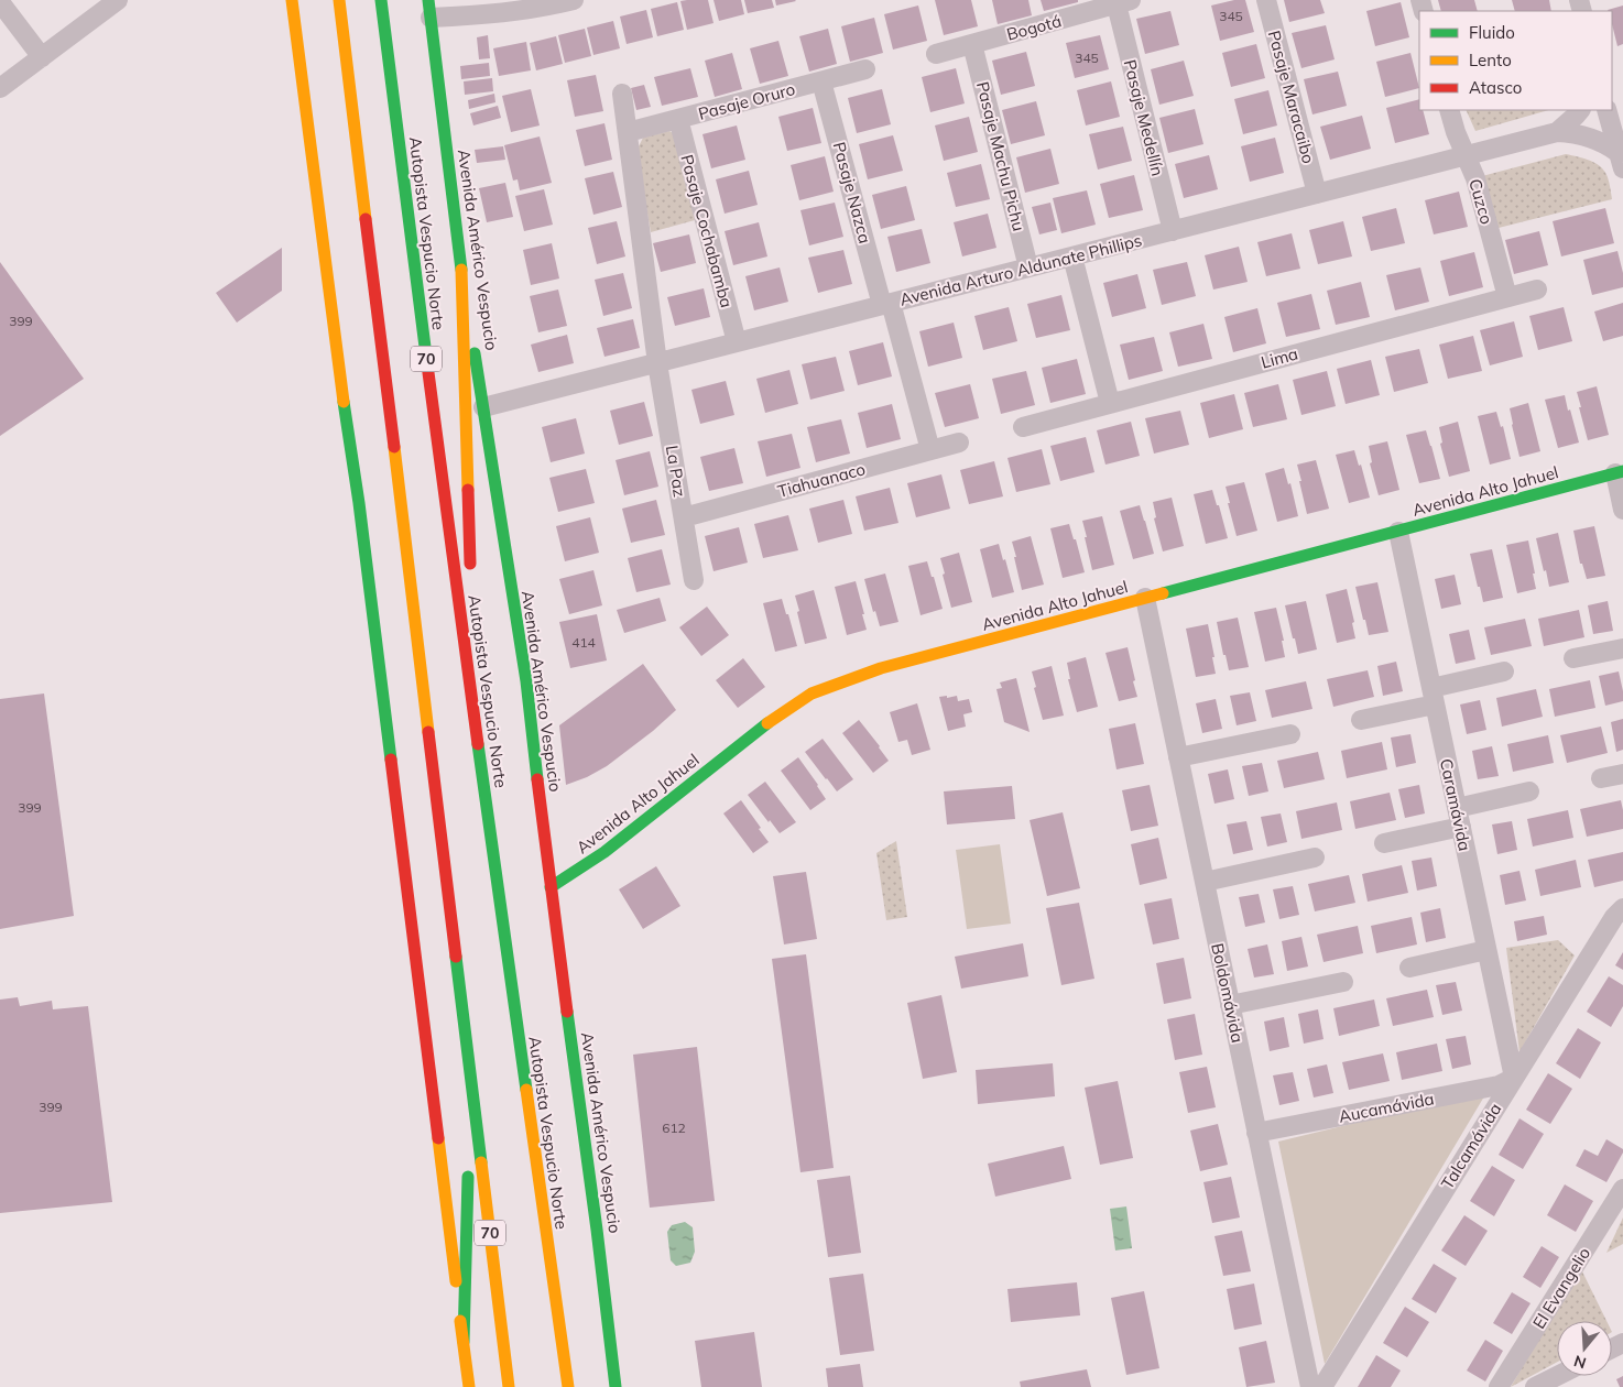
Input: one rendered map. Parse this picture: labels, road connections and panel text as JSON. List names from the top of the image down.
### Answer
{
  "streets": {
    "main road": [
      "Autopista Vespucio Norte",
      "Avenida Américo Vespucio",
      "70",
      "Avenida Alto Jahuel"
    ],
    "street": [
      "Bogotá",
      "Pasaje Maracaibo",
      "Pasaje Oruro",
      "Pasaje Medellín",
      "Pasaje Machu Pichu",
      "Pasaje Nazca",
      "Cuzco",
      "Pasaje Cochabamba",
      "Avenida Arturo Aldunate Phillips",
      "Lima",
      "La Paz",
      "Tiahuanaco",
      "Caramávida",
      "Boldomávida",
      "Aucamávida",
      "Talcamávida",
      "El Evangelio"
    ]
  },
  "crossings": [
    ["Bogotá", "Pasaje Medellín"],
    ["Bogotá", "Pasaje Machu Pichu"],
    ["Pasaje Maracaibo", "Avenida Arturo Aldunate Phillips"],
    ["Pasaje Oruro", "Pasaje Nazca"],
    ["Pasaje Oruro", "Pasaje Cochabamba"],
    ["Pasaje Medellín", "Avenida Arturo Aldunate Phillips"],
    ["Pasaje Machu Pichu", "Avenida Arturo Aldunate Phillips"],
    ["Pasaje Nazca", "Avenida Arturo Aldunate Phillips"],
    ["Pasaje Nazca", "Tiahuanaco"],
    ["Cuzco", "Avenida Arturo Aldunate Phillips"],
    ["Cuzco", "Lima"],
    ["Pasaje Cochabamba", "Avenida Arturo Aldunate Phillips"],
    ["Avenida Américo Vespucio", "Avenida Arturo Aldunate Phillips"],
    ["Avenida Américo Vespucio", "Avenida Alto Jahuel"],
    ["Avenida Arturo Aldunate Phillips", "La Paz"],
    ["La Paz", "Tiahuanaco"],
    ["Avenida Alto Jahuel", "Caramávida"],
    ["Avenida Alto Jahuel", "Boldomávida"],
    ["Caramávida", "Aucamávida"],
    ["Caramávida", "Talcamávida"],
    ["Boldomávida", "Aucamávida"],
    ["Aucamávida", "Talcamávida"]
  ],
  "house_numbers": [
    "345",
    "345",
    "399",
    "414",
    "399",
    "399",
    "612"
  ],
  "legend": ["Fluido", "Lento", "Atasco"],
  "north": "bottom"
}
